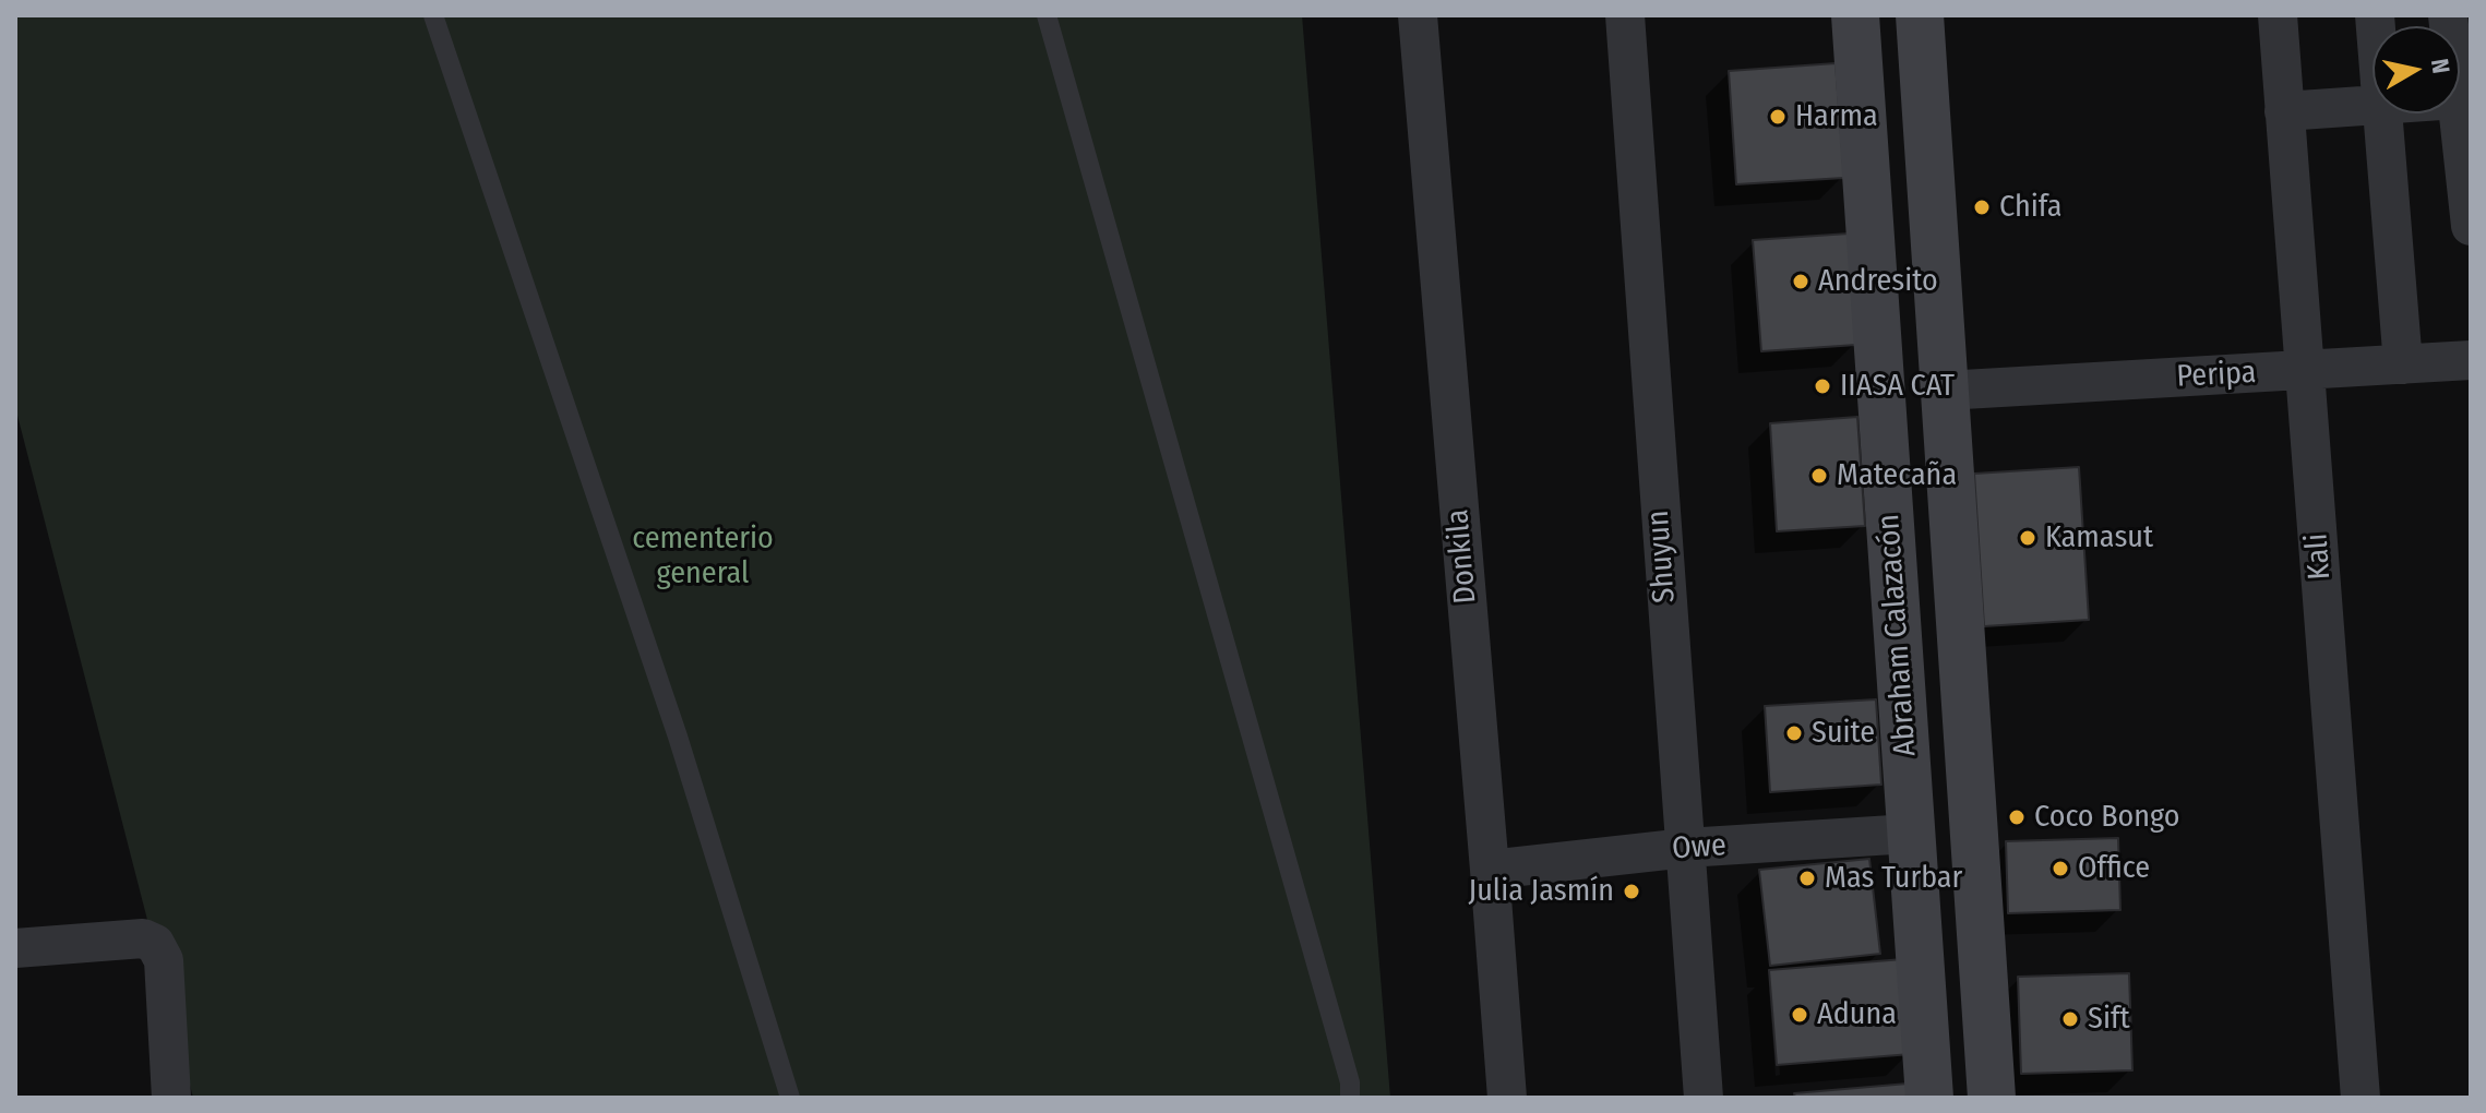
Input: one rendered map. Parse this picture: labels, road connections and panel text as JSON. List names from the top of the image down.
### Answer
{
  "streets": {
    "main road": ["Abraham Calazacón"],
    "street": [
      "Peripa",
      "Donkila",
      "Shuyun",
      "Kali",
      "Owe"
    ]
  },
  "crossings": [
    ["Peripa", "Kali"],
    ["Donkila", "Owe"],
    ["Shuyun", "Owe"],
    ["Abraham Calazacón", "Owe"]
  ],
  "parks": ["cementerio general"],
  "places": [
    "Harma",
    "Chifa",
    "Andresito",
    "IIASA CAT",
    "Matecaña",
    "Kamasut",
    "Suite",
    "Coco Bongo",
    "Office",
    "Mas Turbar",
    "Julia Jasmín",
    "Aduna",
    "Sift"
  ],
  "north": "right"
}
